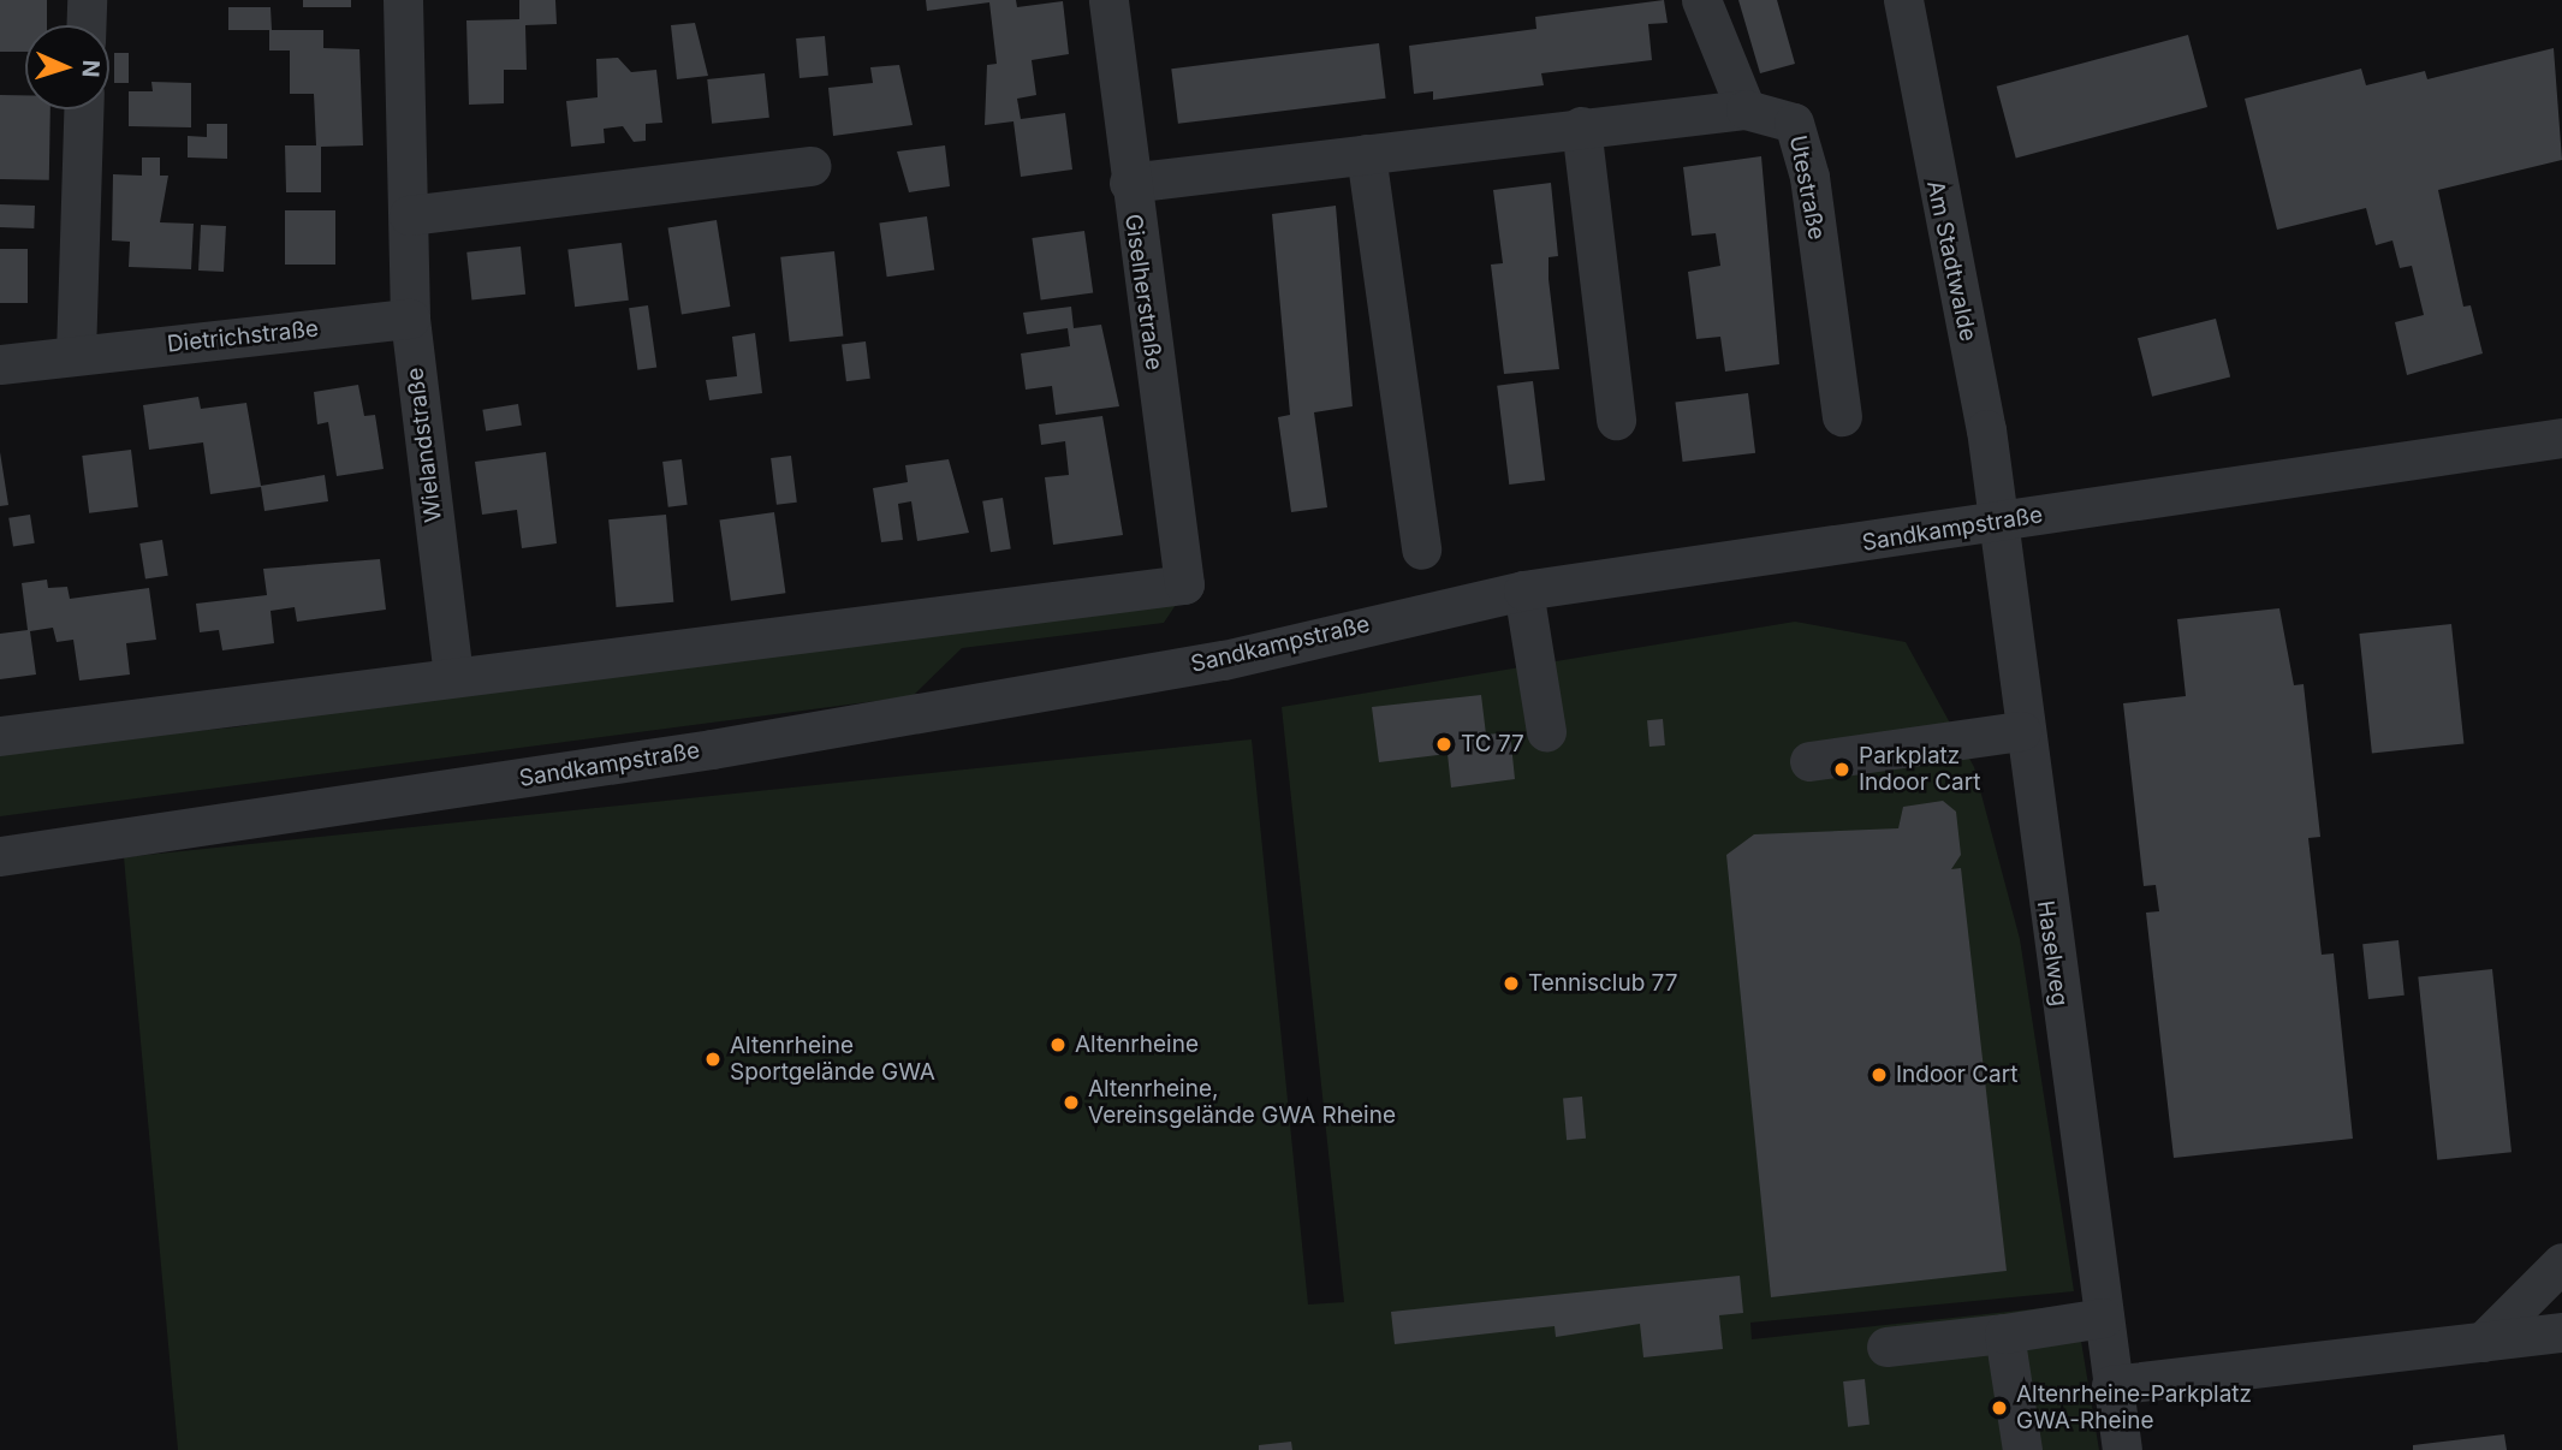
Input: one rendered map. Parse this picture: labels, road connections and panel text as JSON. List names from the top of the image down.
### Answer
{
  "streets": {
    "street": [
      "Utestraße",
      "Am Stadtwalde",
      "Giselherstraße",
      "Dietrichstraße",
      "Wielandstraße",
      "Sandkampstraße",
      "Haselweg"
    ]
  },
  "crossings": [
    ["Utestraße", "Giselherstraße"],
    ["Am Stadtwalde", "Sandkampstraße"],
    ["Am Stadtwalde", "Haselweg"],
    ["Giselherstraße", "Wielandstraße"],
    ["Dietrichstraße", "Wielandstraße"],
    ["Sandkampstraße", "Haselweg"]
  ],
  "places": [
    "TC 77",
    "Parkplatz Indoor Cart",
    "Tennisclub 77",
    "Altenrheine",
    "Altenrheine Sportgelände GWA",
    "Indoor Cart",
    "Altenrheine, Vereinsgelände GWA Rheine",
    "Altenrheine-Parkplatz GWA-Rheine"
  ],
  "north": "right"
}
